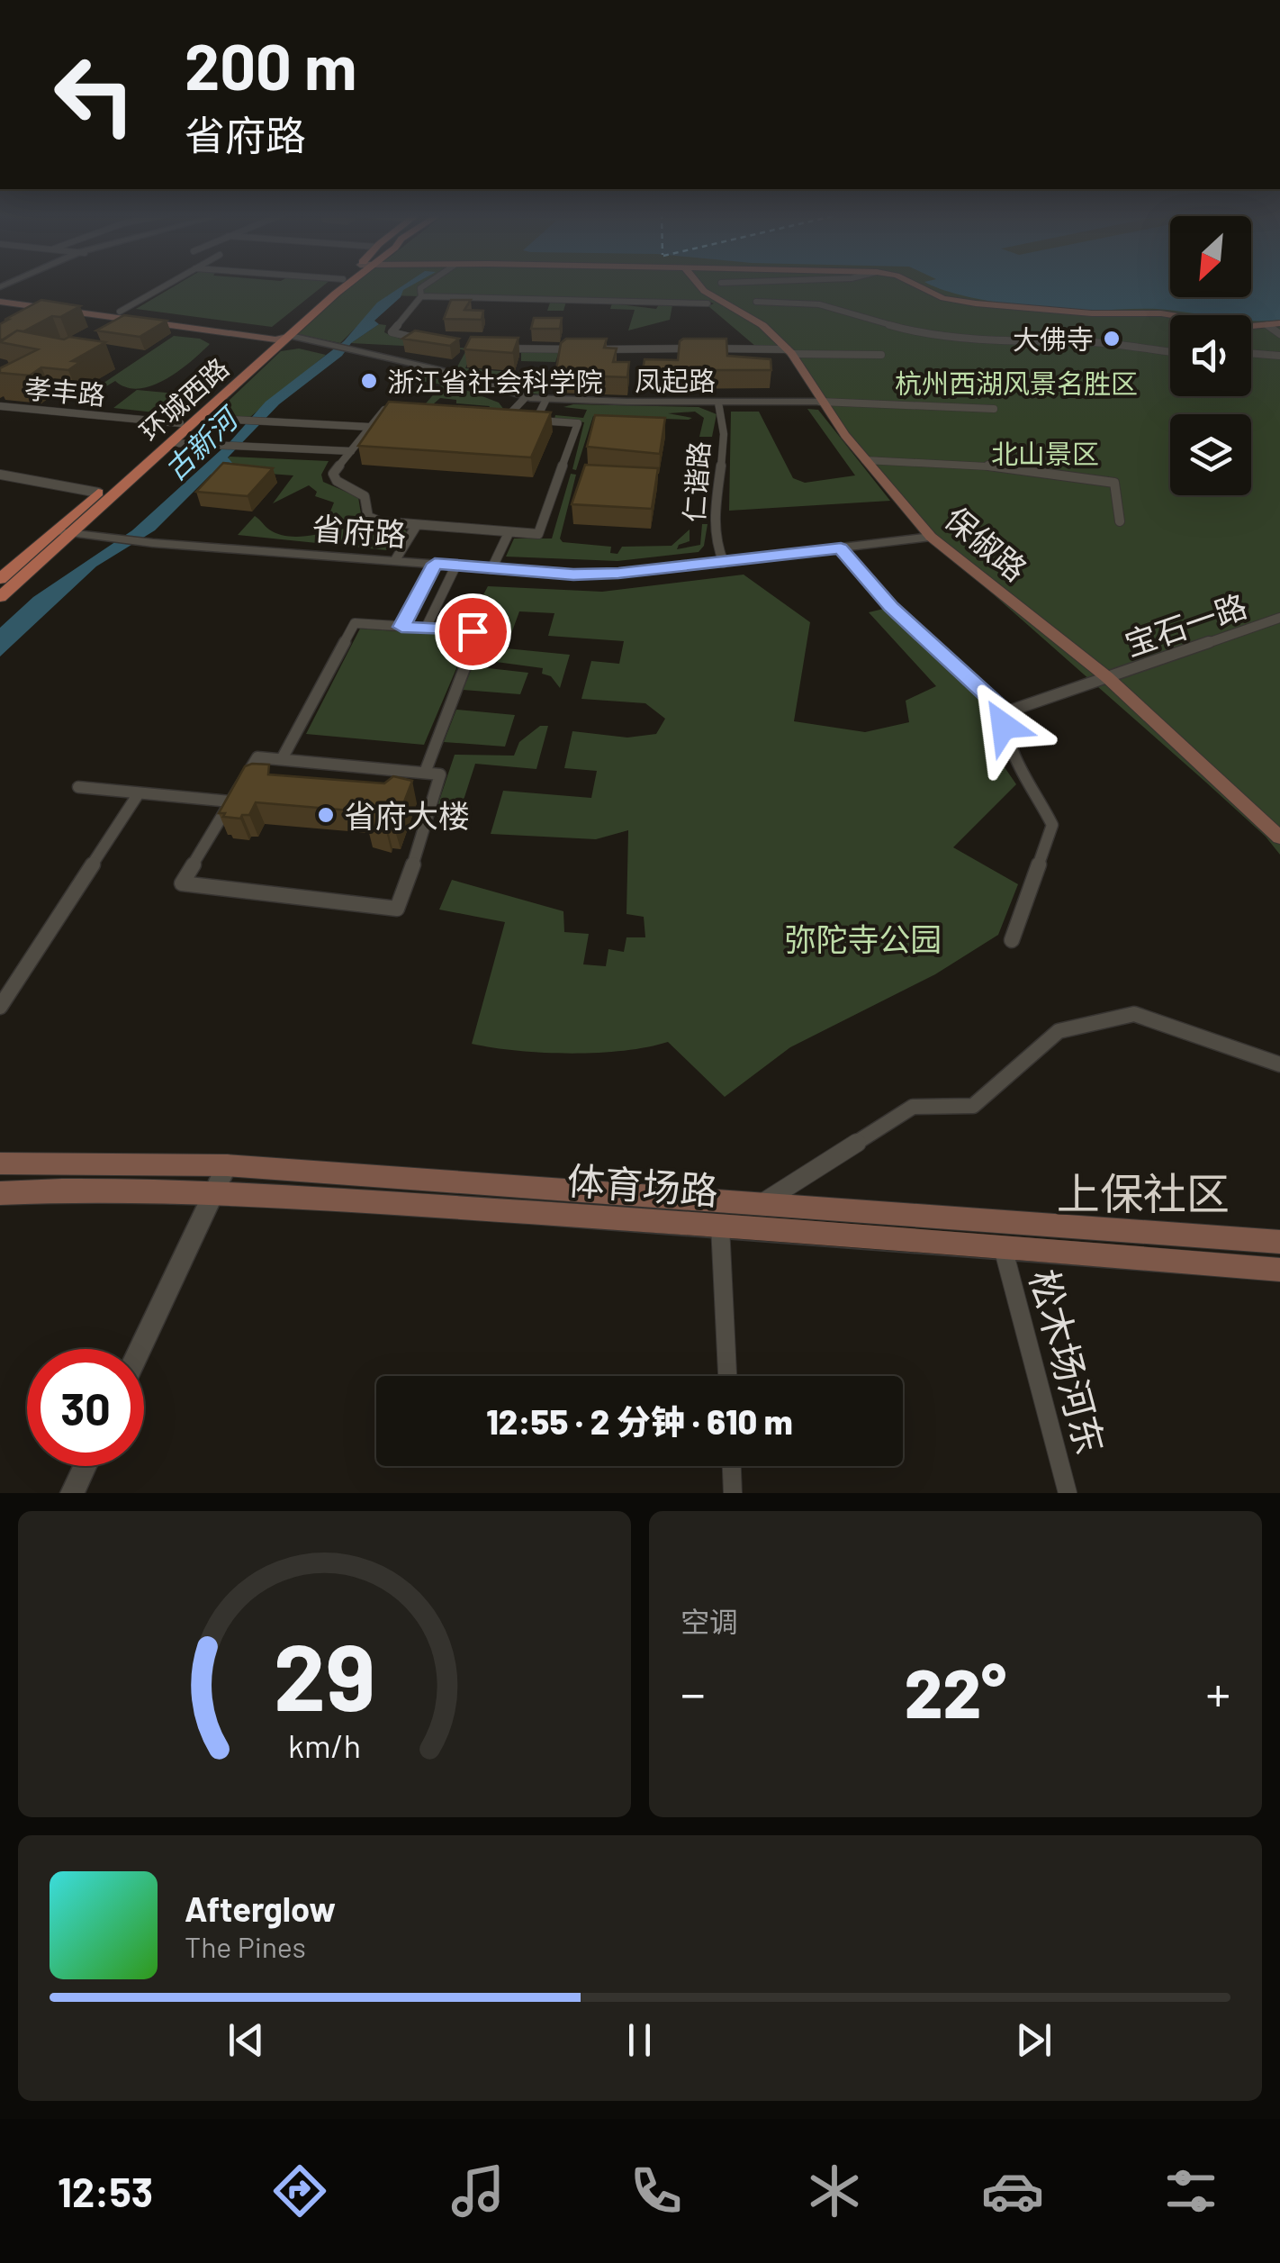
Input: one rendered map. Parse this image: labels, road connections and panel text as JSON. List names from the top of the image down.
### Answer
{
  "streets": {
    "main road": [
      "凤起路",
      "环城西路",
      "保俶路",
      "体育场路"
    ],
    "street": [
      "孝丰路",
      "仁谐路",
      "省府路",
      "宝石一路",
      "松木场河东"
    ]
  },
  "crossings": [
    ["凤起路", "环城西路"],
    ["凤起路", "仁谐路"],
    ["凤起路", "保俶路"],
    ["孝丰路", "环城西路"],
    ["环城西路", "省府路"],
    ["仁谐路", "省府路"],
    ["省府路", "保俶路"],
    ["保俶路", "宝石一路"],
    ["体育场路", "松木场河东"]
  ],
  "districts": ["上保社区"],
  "water": ["古新河"],
  "parks": ["杭州西湖风景名胜区", "北山景区", "弥陀寺公园"],
  "places": ["大佛寺", "浙江省社会科学院", "省府大楼"],
  "north": "bottom left",
  "page": {
    "turn": ["200 m", "省府路"],
    "limit": "30",
    "trip": "12:55 · 2 分钟 · 610 m",
    "tile": "空调",
    "heat": ["−", "22°", "+"],
    "song": ["Afterglow", "The Pines"],
    "tabs": "12:53",
    "gauge": ["29", "km/h"]
  }
}
